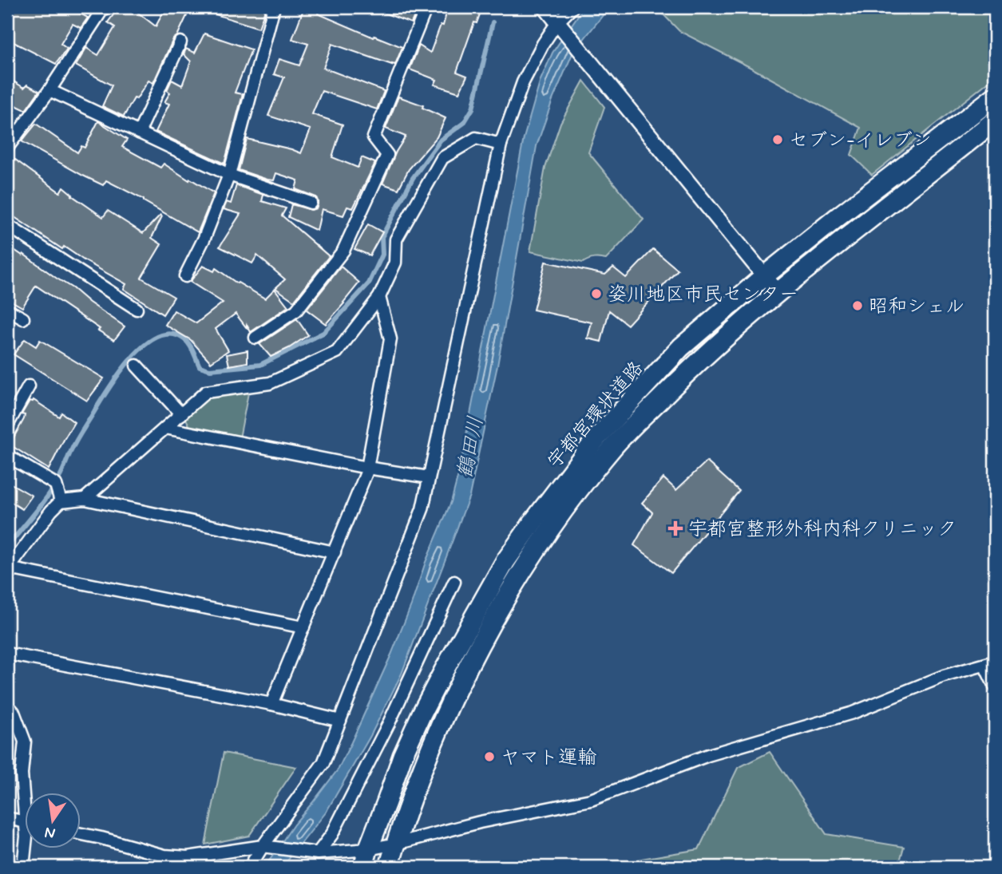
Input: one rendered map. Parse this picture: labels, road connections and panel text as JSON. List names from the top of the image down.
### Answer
{
  "streets": {
    "main road": ["宇都宮環状道路"]
  },
  "water": ["鶴田川"],
  "places": {
    "other": [
      "セブン-イレブン",
      "姿川地区市民センター",
      "昭和シェル",
      "ヤマト運輸"
    ],
    "health": ["宇都宮整形外科内科クリニック"]
  },
  "north": "bottom"
}
